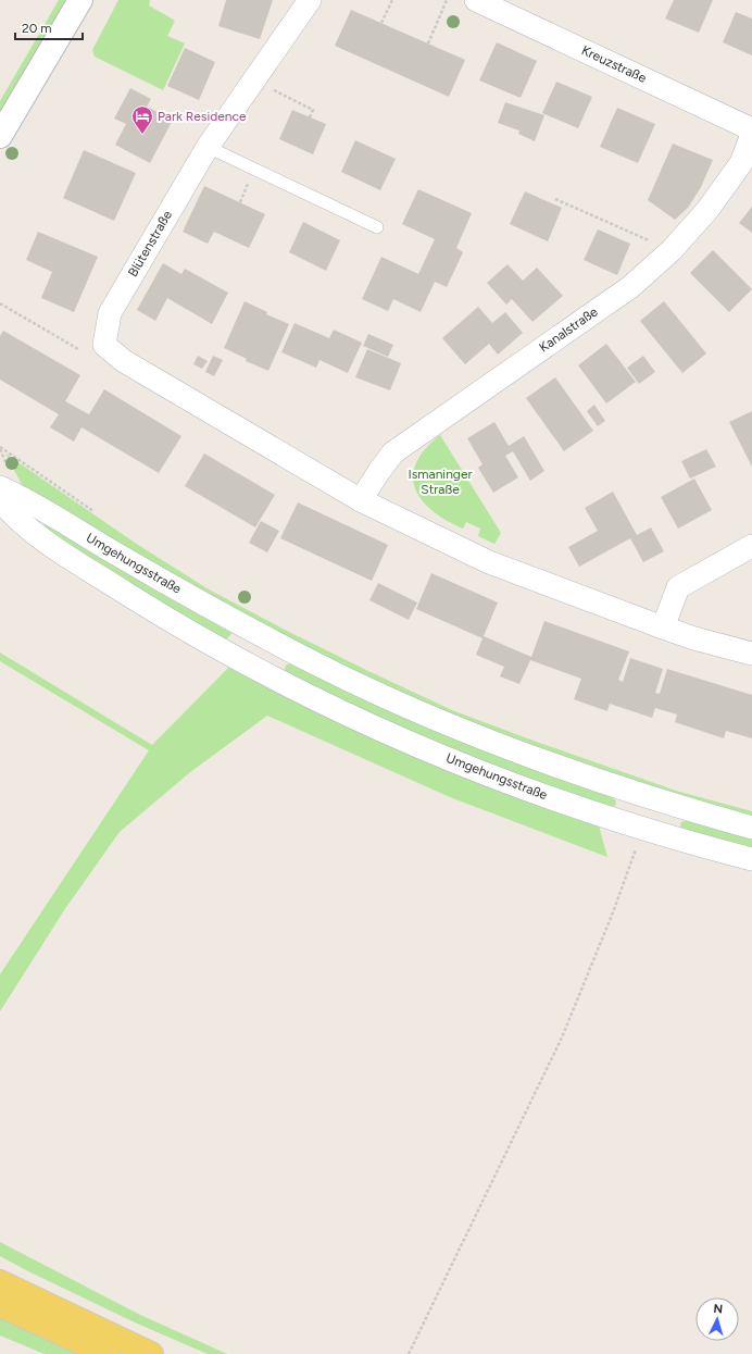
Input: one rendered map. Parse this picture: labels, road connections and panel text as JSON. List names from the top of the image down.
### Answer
{
  "streets": {
    "street": [
      "Kreuzstraße",
      "Blütenstraße",
      "Kanalstraße",
      "Umgehungsstraße"
    ]
  },
  "crossings": [
    ["Blütenstraße", "Kanalstraße"]
  ],
  "parks": ["Ismaninger Straße"],
  "places": {
    "hotel": ["Park Residence"]
  },
  "scale_bar": "20 m",
  "north": "top"
}
